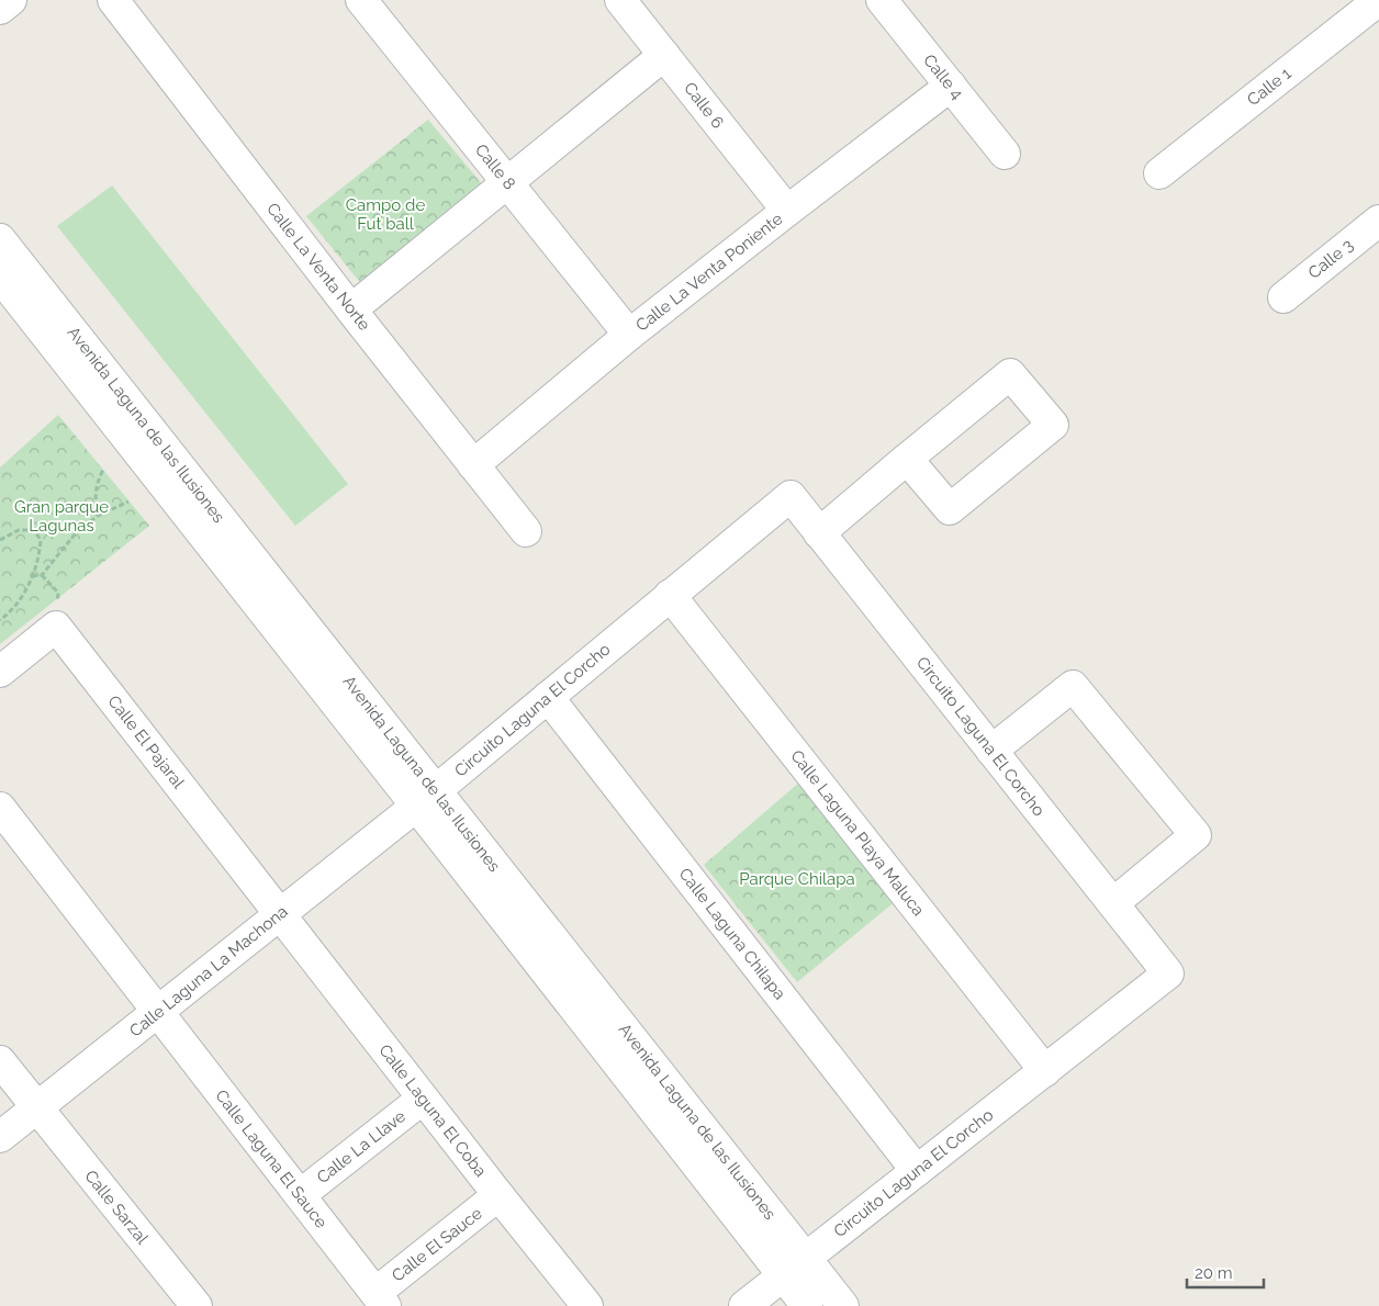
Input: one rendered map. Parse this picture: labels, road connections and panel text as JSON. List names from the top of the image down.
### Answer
{
  "streets": {
    "street": [
      "Calle 4",
      "Calle 1",
      "Calle 6",
      "Calle 8",
      "Calle 3",
      "Calle La Venta Norte",
      "Calle La Venta Poniente",
      "Avenida Laguna de las Ilusiones",
      "Circuito Laguna El Corcho",
      "Calle El Pajaral",
      "Calle Laguna Playa Maluca",
      "Calle Laguna Chilapa",
      "Calle Laguna La Machona",
      "Calle Laguna El Coba",
      "Calle La Llave",
      "Calle Laguna El Sauce",
      "Calle Sarzal",
      "Calle El Sauce"
    ]
  },
  "crossings": [
    ["Calle 4", "Calle La Venta Poniente"],
    ["Calle 6", "Calle La Venta Poniente"],
    ["Calle 8", "Calle La Venta Poniente"],
    ["Calle La Venta Norte", "Calle La Venta Poniente"],
    ["Avenida Laguna de las Ilusiones", "Circuito Laguna El Corcho"],
    ["Avenida Laguna de las Ilusiones", "Calle Laguna La Machona"],
    ["Circuito Laguna El Corcho", "Calle Laguna Playa Maluca"],
    ["Circuito Laguna El Corcho", "Calle Laguna Chilapa"],
    ["Circuito Laguna El Corcho", "Calle Laguna La Machona"],
    ["Calle El Pajaral", "Calle Laguna La Machona"],
    ["Calle El Pajaral", "Calle Laguna El Coba"],
    ["Calle Laguna La Machona", "Calle Laguna El Coba"],
    ["Calle Laguna La Machona", "Calle Laguna El Sauce"],
    ["Calle Laguna La Machona", "Calle Sarzal"],
    ["Calle Laguna El Coba", "Calle La Llave"],
    ["Calle Laguna El Coba", "Calle El Sauce"],
    ["Calle La Llave", "Calle Laguna El Sauce"],
    ["Calle Laguna El Sauce", "Calle El Sauce"]
  ],
  "parks": ["Campo de Fut ball", "Gran parque Lagunas", "Parque Chilapa"],
  "scale_bar": "20 m"
}
